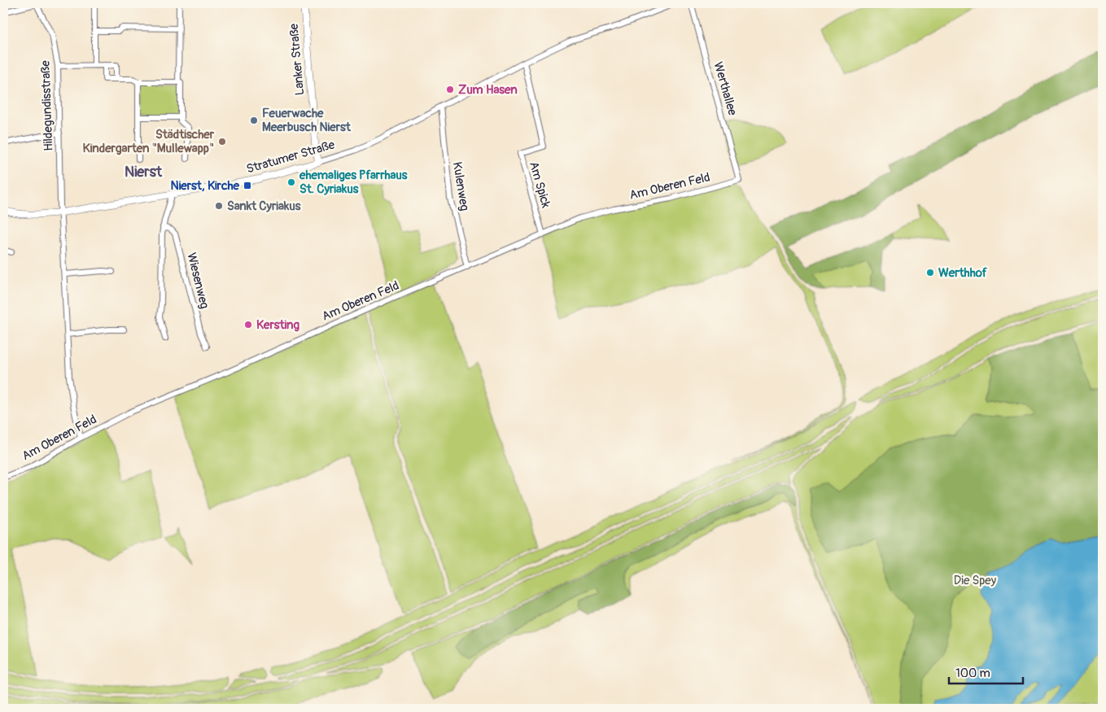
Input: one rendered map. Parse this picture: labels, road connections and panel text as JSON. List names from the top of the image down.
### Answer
{
  "streets": {
    "street": [
      "Lanker Straße",
      "Werthallee",
      "Hildegundisstraße",
      "Stratumer Straße",
      "Am Spick",
      "Kulenweg",
      "Am Oberen Feld",
      "Wiesenweg"
    ]
  },
  "crossings": [
    ["Lanker Straße", "Stratumer Straße"],
    ["Werthallee", "Am Oberen Feld"],
    ["Hildegundisstraße", "Stratumer Straße"],
    ["Hildegundisstraße", "Am Oberen Feld"],
    ["Stratumer Straße", "Am Spick"],
    ["Stratumer Straße", "Kulenweg"],
    ["Am Spick", "Am Oberen Feld"],
    ["Kulenweg", "Am Oberen Feld"]
  ],
  "districts": ["Nierst"],
  "parks": ["Die Spey"],
  "places": {
    "other": [
      "Zum Hasen",
      "Feuerwache Meerbusch Nierst",
      "Städtischer Kindergarten \"Mullewapp\"",
      "ehemaliges Pfarrhaus St. Cyriakus",
      "Sankt Cyriakus",
      "Werthhof",
      "Kersting"
    ],
    "transit": ["Nierst, Kirche"]
  },
  "scale_bar": "100 m"
}
